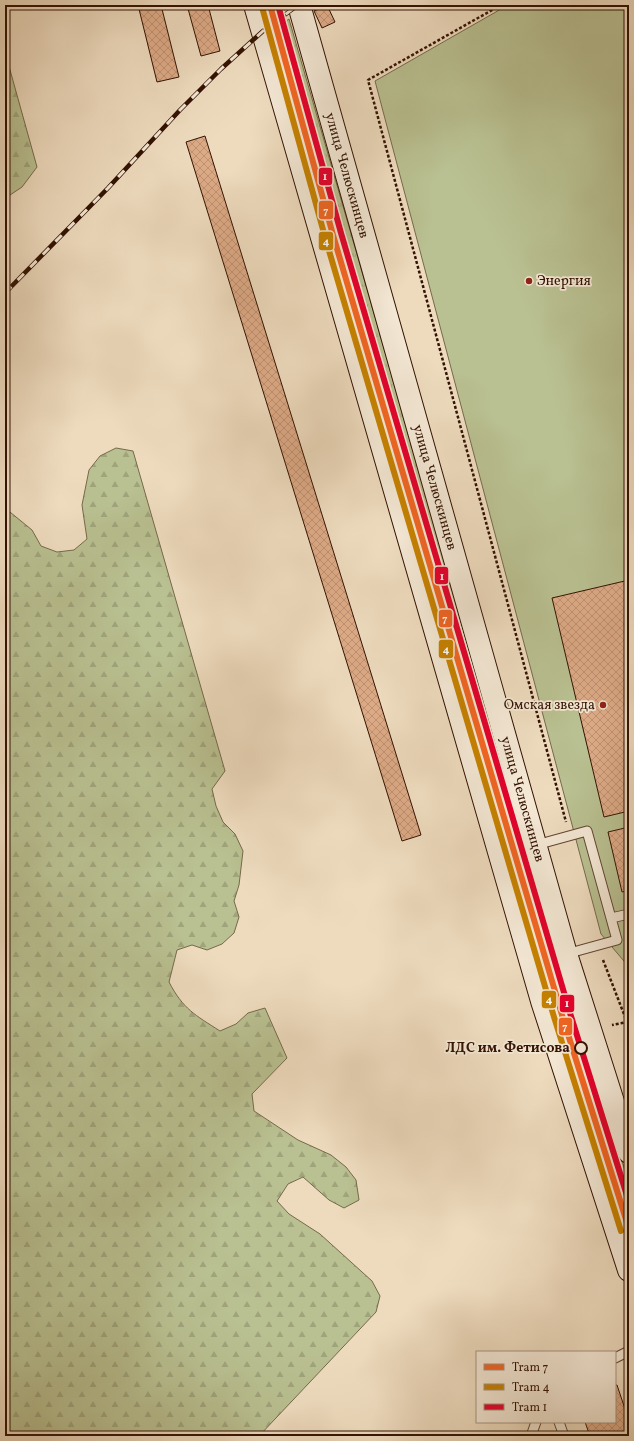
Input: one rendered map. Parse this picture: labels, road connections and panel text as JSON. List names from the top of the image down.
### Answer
{
  "streets": {
    "main road": ["улица Челюскинцев"]
  },
  "places": ["Энергия", "Омская звезда", "ЛДС им. Фетисова"],
  "lines": ["tram line 7", "tram line 1", "tram line 4"],
  "legend": ["Tram 7", "Tram 4", "Tram 1"]
}
